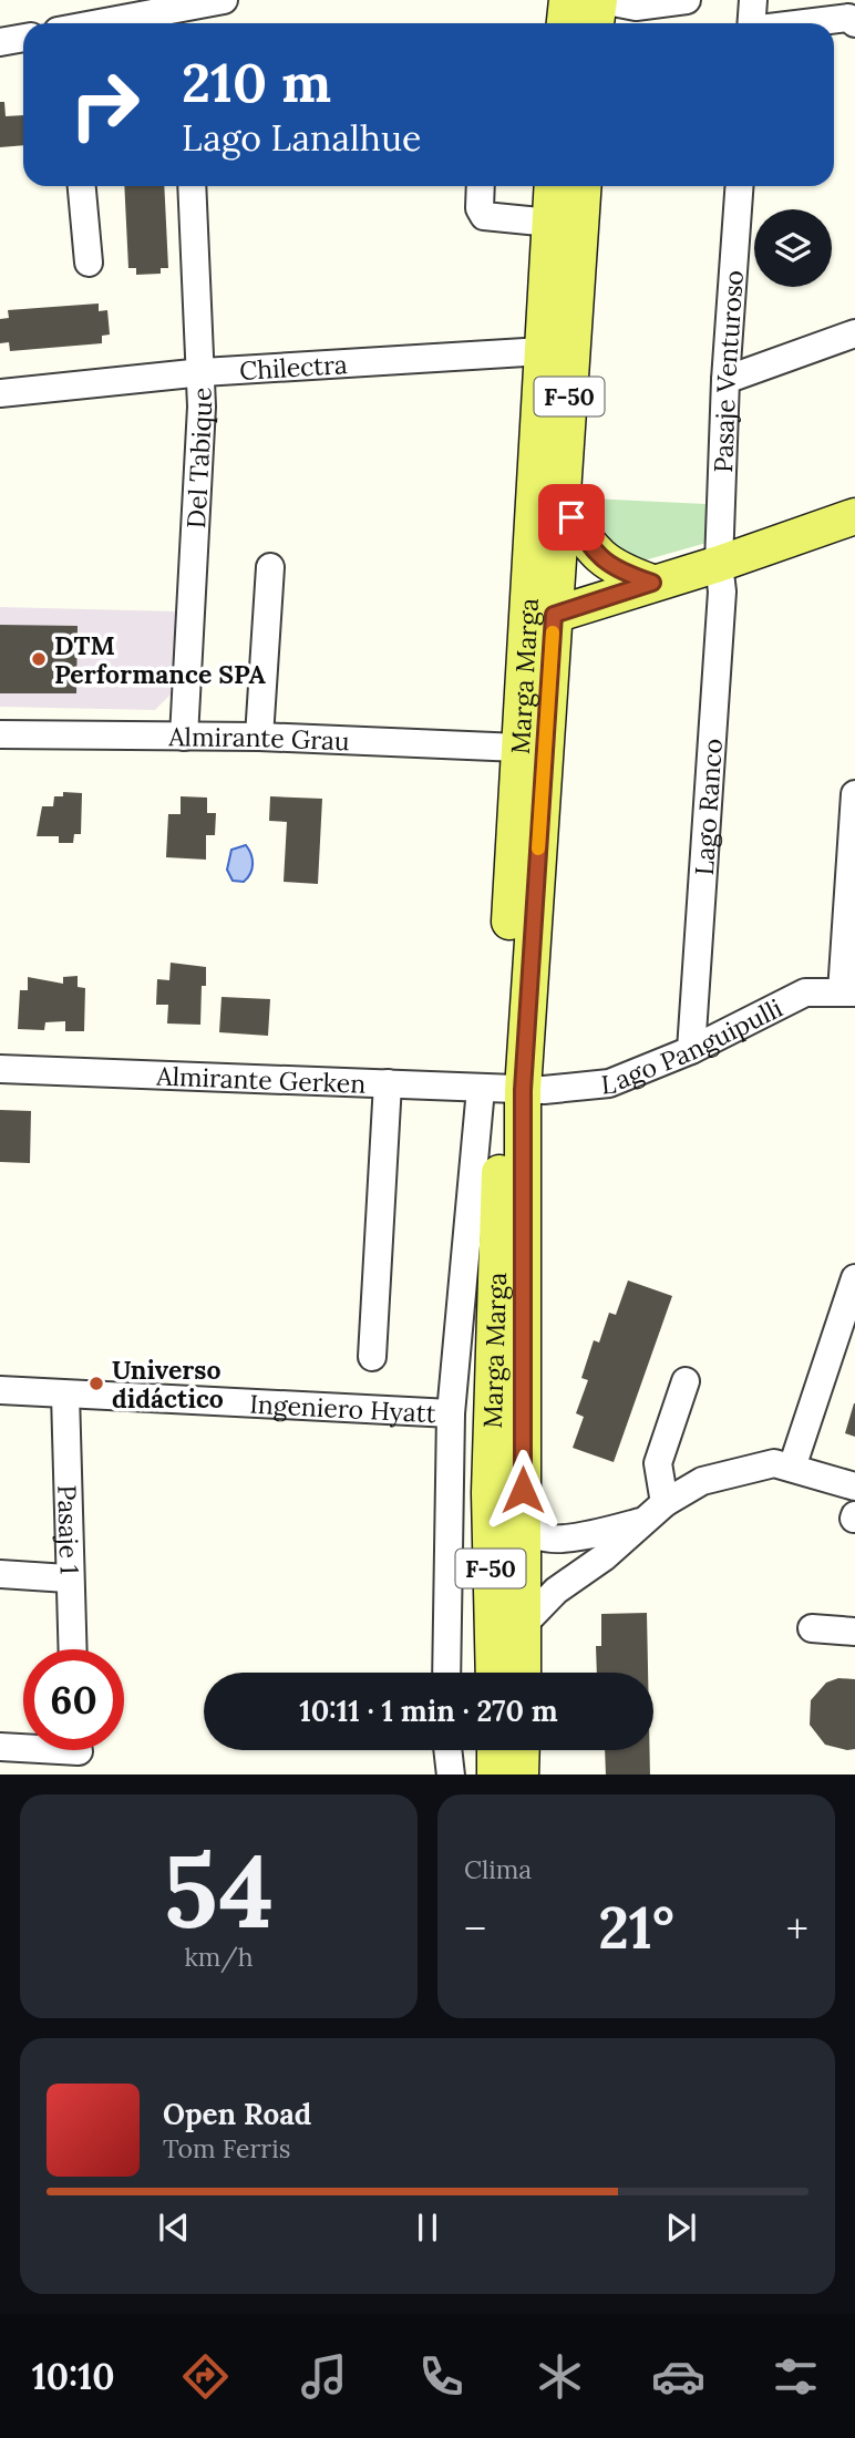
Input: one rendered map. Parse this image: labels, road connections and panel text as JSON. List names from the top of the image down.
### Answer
{
  "streets": {
    "main road": ["F-50", "Marga Marga"],
    "street": [
      "Chilectra",
      "Pasaje Venturoso",
      "Del Tabique",
      "Almirante Grau",
      "Lago Ranco",
      "Lago Panguipulli",
      "Almirante Gerken",
      "Ingeniero Hyatt",
      "Pasaje 1"
    ]
  },
  "crossings": [
    ["Chilectra", "Del Tabique"],
    ["Chilectra", "Marga Marga"],
    ["Pasaje Venturoso", "Lago Ranco"],
    ["Del Tabique", "Almirante Grau"],
    ["Marga Marga", "Almirante Grau"],
    ["Marga Marga", "Lago Panguipulli"],
    ["Marga Marga", "Almirante Gerken"],
    ["Marga Marga", "Ingeniero Hyatt"],
    ["Lago Ranco", "Lago Panguipulli"],
    ["Lago Panguipulli", "Almirante Gerken"],
    ["Ingeniero Hyatt", "Pasaje 1"]
  ],
  "places": ["DTM Performance SPA", "Universo didáctico"],
  "page": {
    "turn": ["210 m", "Lago Lanalhue"],
    "limit": "60",
    "trip": "10:11 · 1 min · 270 m",
    "tile": [
      ["54", "km/h"],
      "Clima"
    ],
    "heat": ["−", "21°", "+"],
    "song": ["Open Road", "Tom Ferris"],
    "tabs": "10:10"
  }
}
